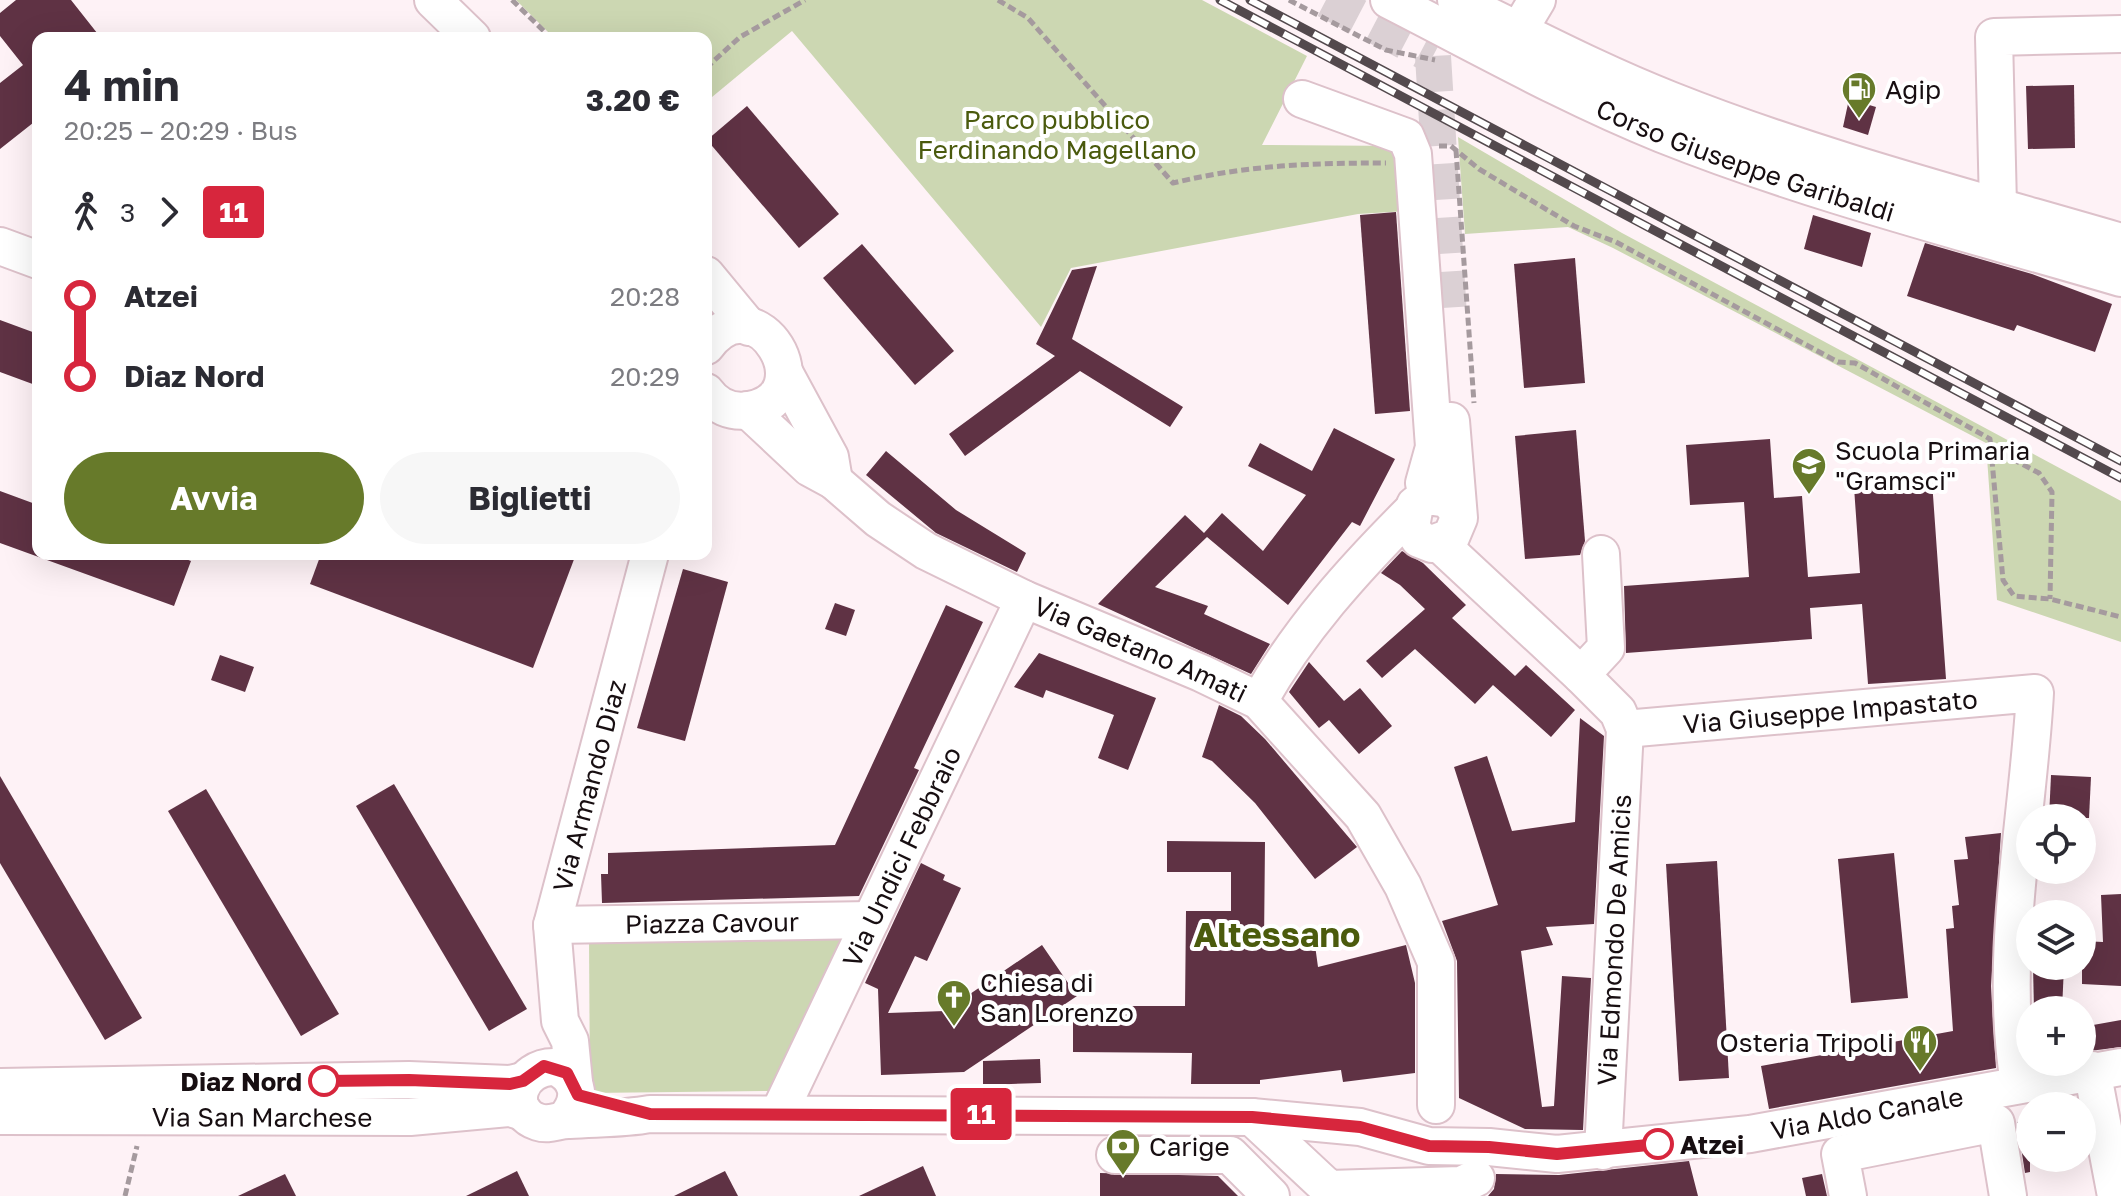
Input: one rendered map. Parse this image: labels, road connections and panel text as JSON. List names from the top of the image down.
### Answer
{
  "streets": {
    "street": [
      "Corso Giuseppe Garibaldi",
      "Via Gaetano Amati",
      "Via Giuseppe Impastato",
      "Via Armando Diaz",
      "Via Undici Febbraio",
      "Piazza Cavour",
      "Via Edmondo De Amicis",
      "Via Aldo Canale",
      "Via San Marchese"
    ]
  },
  "crossings": [
    ["Via Gaetano Amati", "Via Undici Febbraio"],
    ["Via Gaetano Amati", "Via Aldo Canale"],
    ["Via Giuseppe Impastato", "Via Edmondo De Amicis"],
    ["Via Giuseppe Impastato", "Via Aldo Canale"],
    ["Via Armando Diaz", "Piazza Cavour"],
    ["Via Armando Diaz", "Via San Marchese"],
    ["Via Undici Febbraio", "Piazza Cavour"],
    ["Via Edmondo De Amicis", "Via Aldo Canale"]
  ],
  "districts": ["Altessano"],
  "parks": ["Parco pubblico Ferdinando Magellano"],
  "places": {
    "fuel station": ["Agip"],
    "school or university": ["Scuola Primaria \"Gramsci\""],
    "church": ["Chiesa di San Lorenzo"],
    "restaurant": ["Osteria Tripoli"],
    "other": ["Diaz Nord", "Atzei"],
    "bank": ["Carige"]
  },
  "lines": ["bus line 11"],
  "page": {
    "on_map": "11",
    "heading": ["4 min", "20:25 – 20:29 · Bus", "3.20 €"],
    "legs": ["3", "11"],
    "list": [
      {
        "name": "Atzei",
        "value": "20:28"
      },
      {
        "name": "Diaz Nord",
        "value": "20:29"
      }
    ],
    "buttons": ["Avvia", "Biglietti"],
    "map_buttons": ["+", "−"]
  }
}
